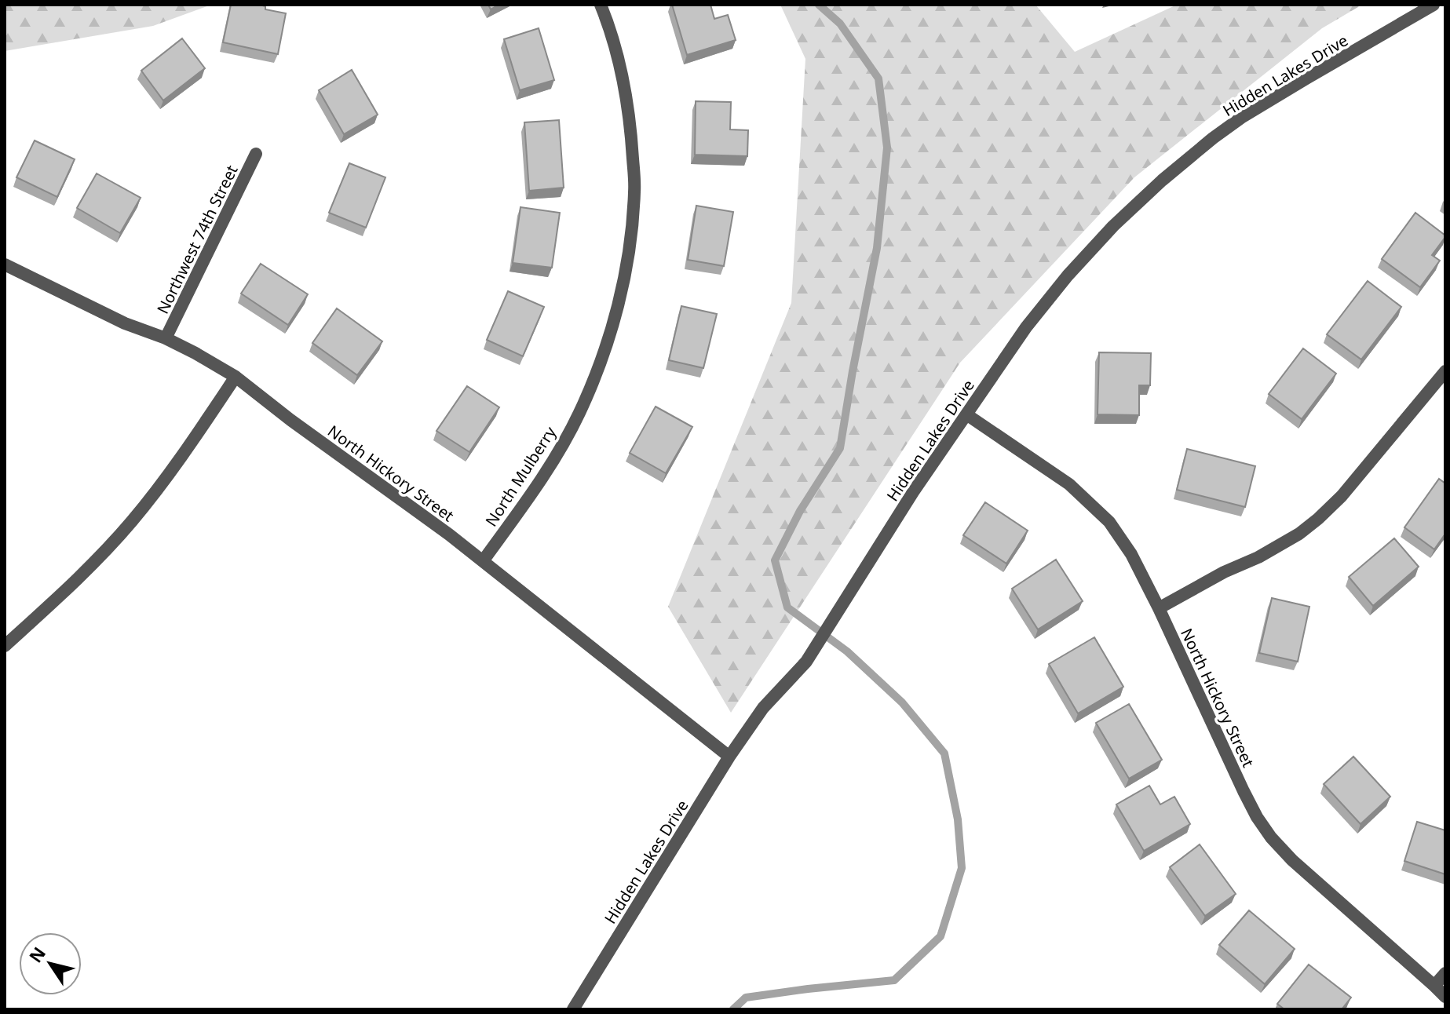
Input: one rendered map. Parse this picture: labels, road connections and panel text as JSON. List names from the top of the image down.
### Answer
{
  "streets": {
    "street": [
      "Hidden Lakes Drive",
      "Northwest 74th Street",
      "North Hickory Street",
      "North Mulberry"
    ]
  },
  "crossings": [
    ["Hidden Lakes Drive", "North Hickory Street"],
    ["Northwest 74th Street", "North Hickory Street"],
    ["North Hickory Street", "North Mulberry"]
  ],
  "north": "top left"
}
